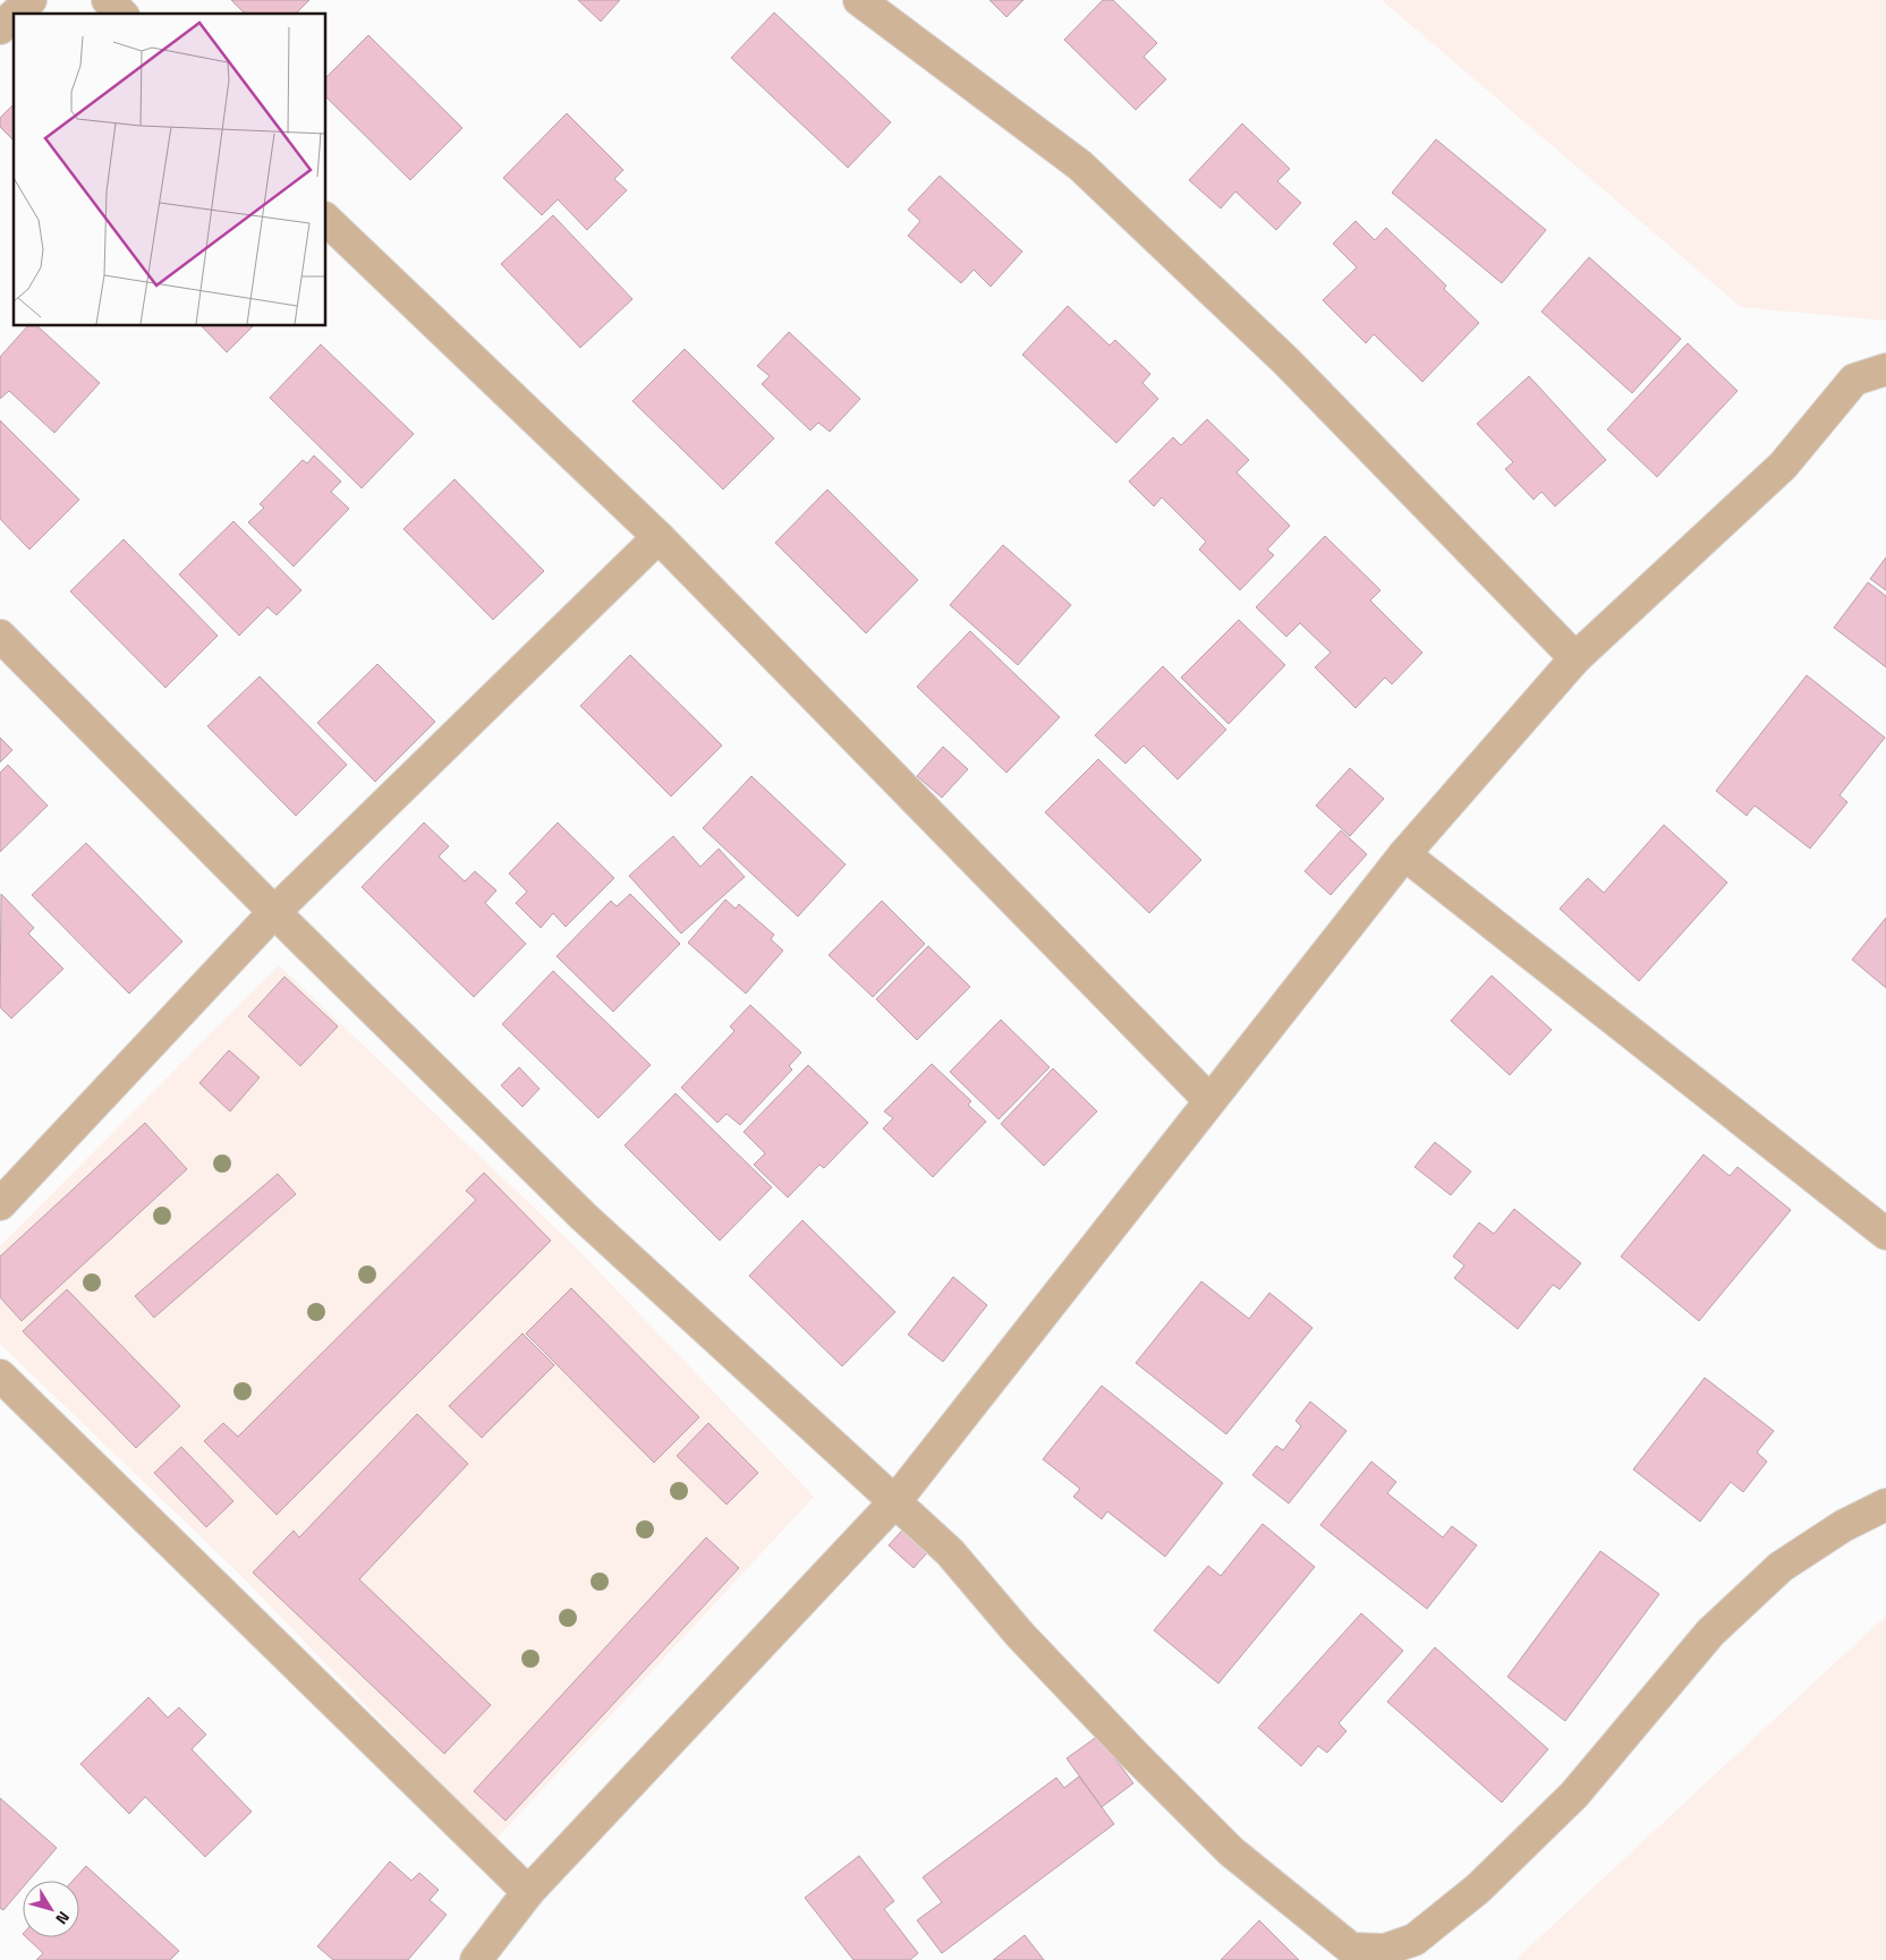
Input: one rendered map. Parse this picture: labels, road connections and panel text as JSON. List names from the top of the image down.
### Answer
{
  "north": "bottom right"
}
